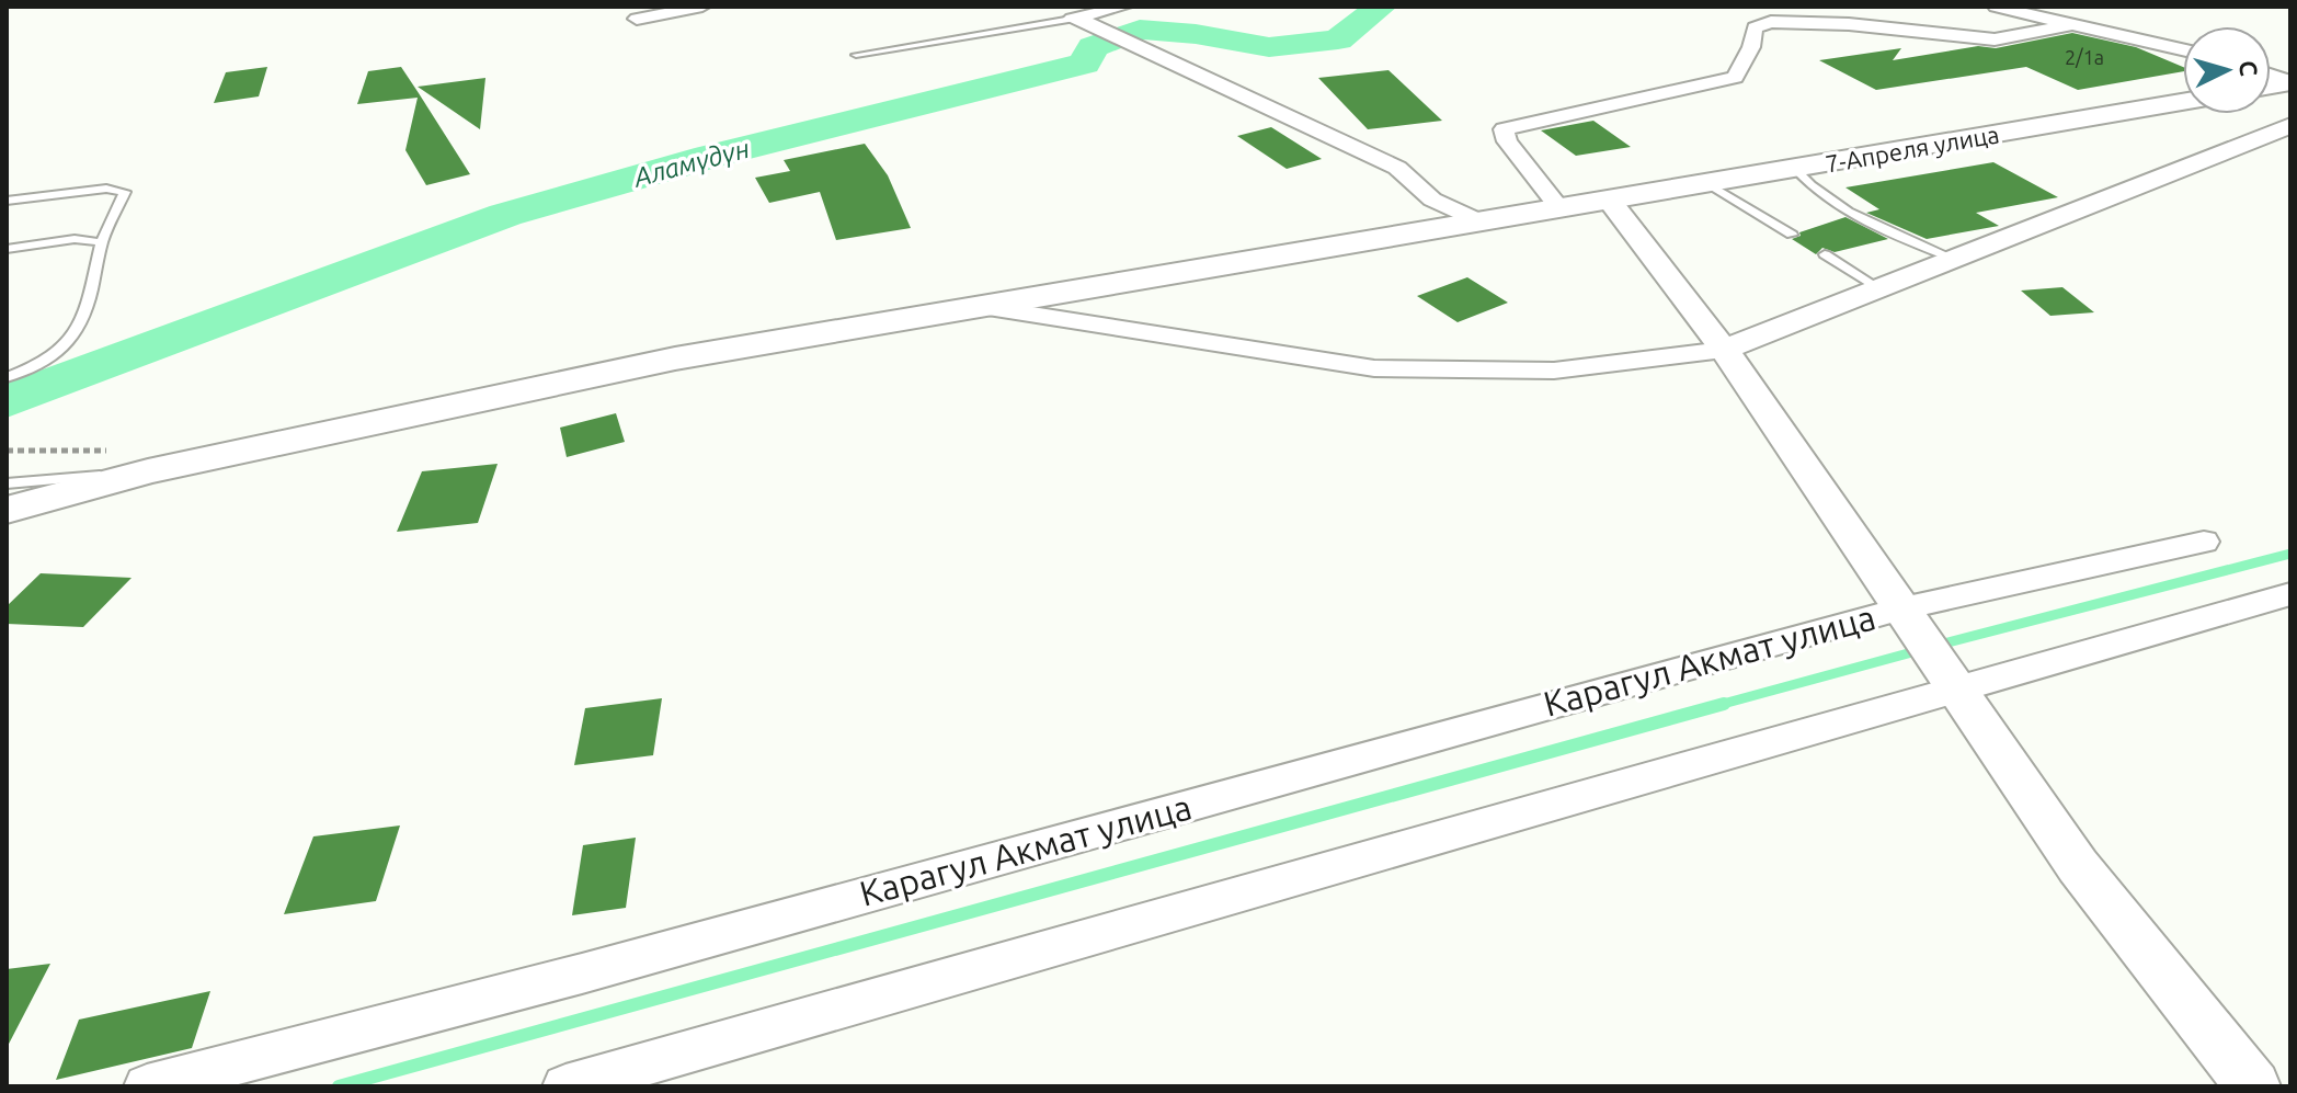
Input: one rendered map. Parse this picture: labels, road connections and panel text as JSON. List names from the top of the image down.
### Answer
{
  "streets": {
    "main road": ["7-Апреля улица"],
    "street": ["Карагул Акмат улица"]
  },
  "water": ["Аламүдүн"],
  "house_numbers": ["2/1a"],
  "north": "right"
}
